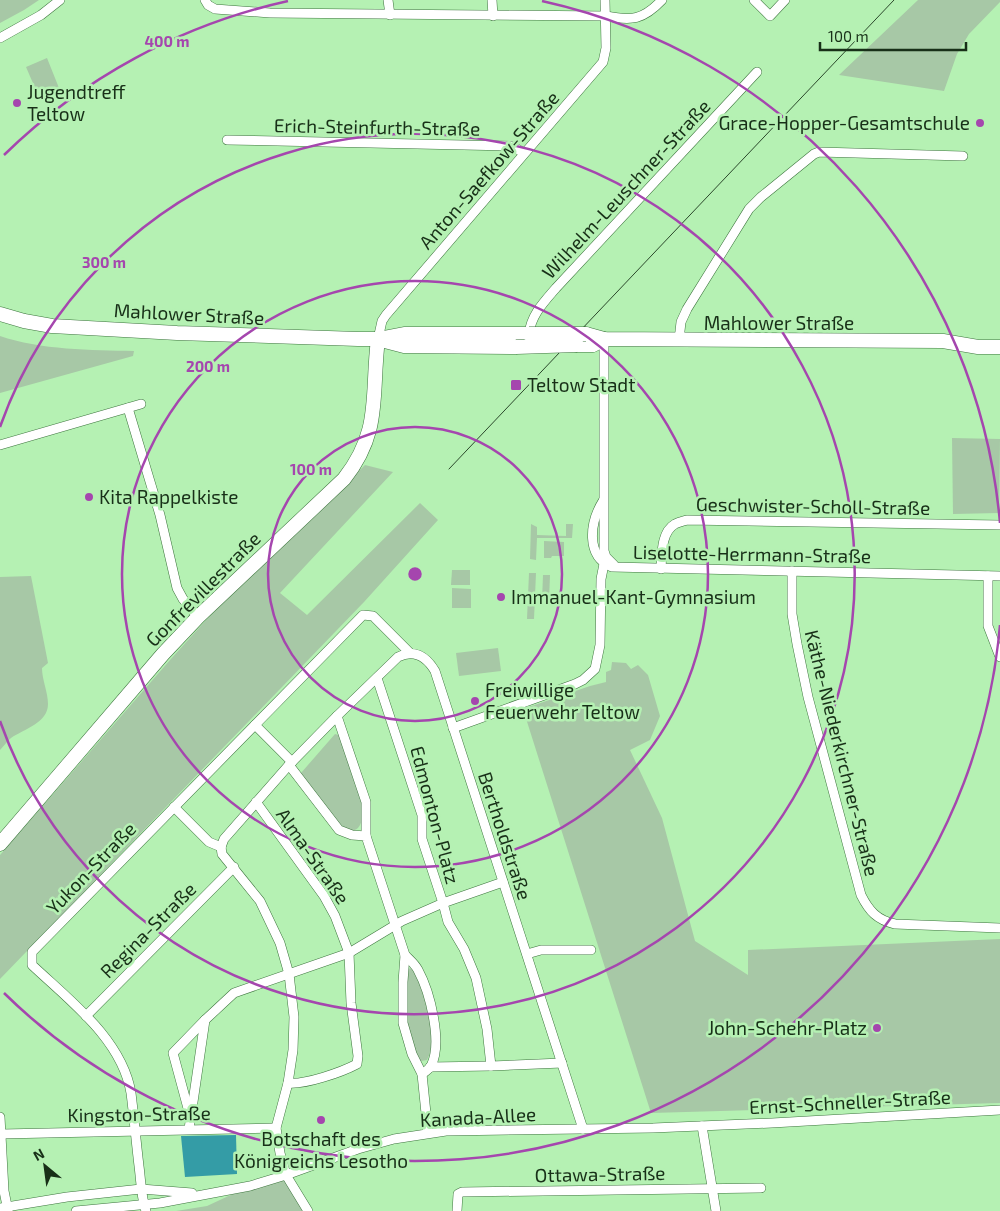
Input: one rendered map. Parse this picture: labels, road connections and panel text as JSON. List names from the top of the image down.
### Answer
{
  "streets": {
    "main road": ["Mahlower Straße", "Gonfrevillestraße"],
    "street": [
      "Erich-Steinfurth-Straße",
      "Anton-Saefkow-Straße",
      "Wilhelm-Leuschner-Straße",
      "Geschwister-Scholl-Straße",
      "Liselotte-Herrmann-Straße",
      "Käthe-Niederkirchner-Straße",
      "Edmonton-Platz",
      "Bertholdstraße",
      "Alma-Straße",
      "Yukon-Straße",
      "Regina-Straße",
      "Ernst-Schneller-Straße",
      "Kingston-Straße",
      "Kanada-Allee",
      "Ottawa-Straße"
    ]
  },
  "crossings": [
    ["Erich-Steinfurth-Straße", "Anton-Saefkow-Straße"],
    ["Anton-Saefkow-Straße", "Mahlower Straße"],
    ["Anton-Saefkow-Straße", "Gonfrevillestraße"],
    ["Wilhelm-Leuschner-Straße", "Mahlower Straße"],
    ["Mahlower Straße", "Liselotte-Herrmann-Straße"],
    ["Mahlower Straße", "Gonfrevillestraße"],
    ["Geschwister-Scholl-Straße", "Liselotte-Herrmann-Straße"],
    ["Liselotte-Herrmann-Straße", "Käthe-Niederkirchner-Straße"],
    ["Bertholdstraße", "Yukon-Straße"],
    ["Bertholdstraße", "Kanada-Allee"],
    ["Yukon-Straße", "Regina-Straße"],
    ["Ernst-Schneller-Straße", "Kanada-Allee"]
  ],
  "places": {
    "other": [
      "Jugendtreff Teltow",
      "Grace-Hopper-Gesamtschule",
      "Kita Rappelkiste",
      "Immanuel-Kant-Gymnasium",
      "Freiwillige Feuerwehr Teltow",
      "John-Schehr-Platz",
      "Botschaft des Königreichs Lesotho"
    ],
    "transit": ["Teltow Stadt"]
  },
  "scale_bar": "100 m",
  "north": "top left",
  "rings": [
    "400 m",
    "300 m",
    "200 m",
    "100 m"
  ]
}
